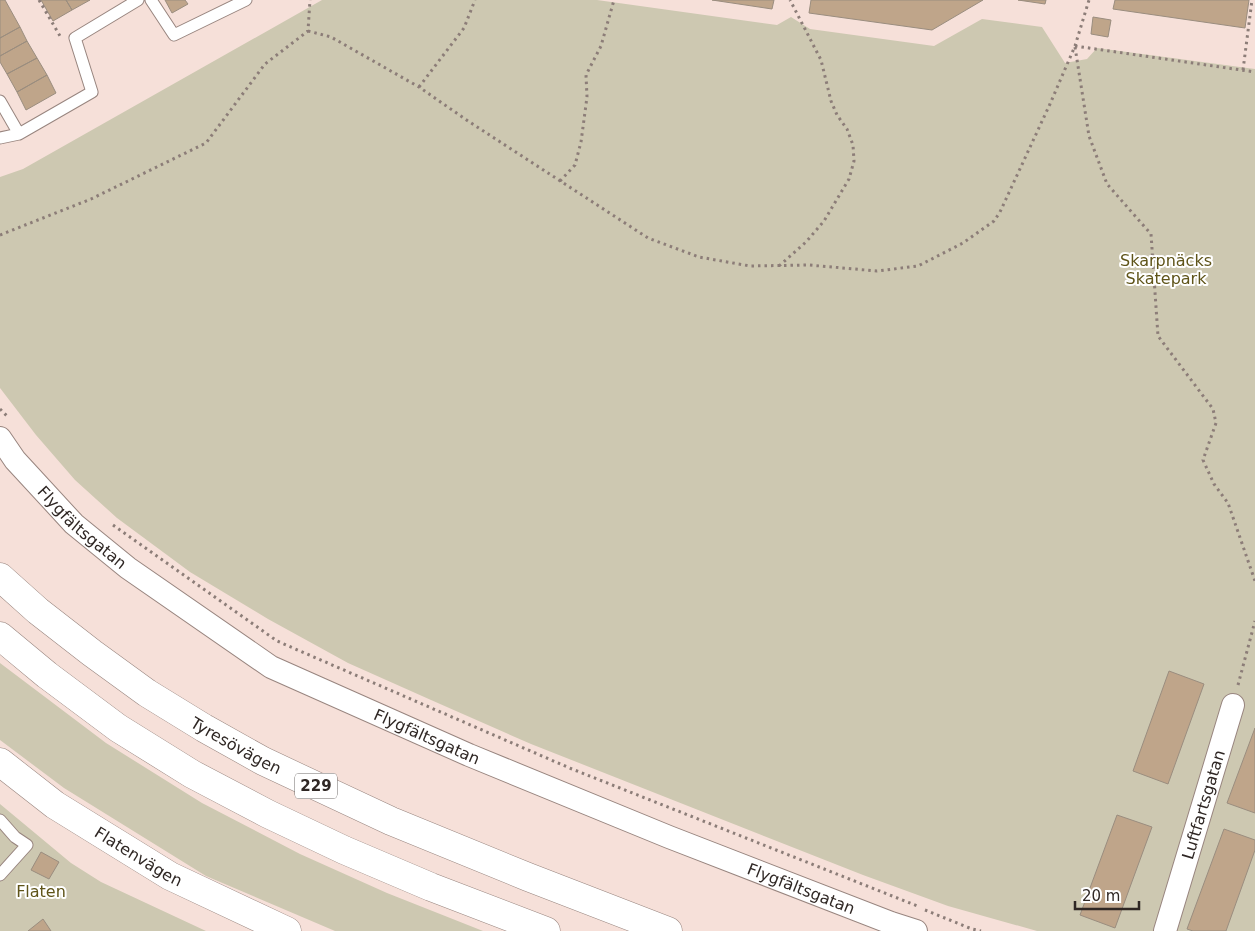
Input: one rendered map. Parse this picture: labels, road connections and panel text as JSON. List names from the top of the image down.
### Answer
{
  "streets": {
    "main road": ["Tyresövägen", "229", "Flatenvägen"],
    "street": ["Flygfältsgatan", "Luftfartsgatan"]
  },
  "parks": ["Skarpnäcks Skatepark", "Flaten"],
  "scale_bar": "20 m"
}
